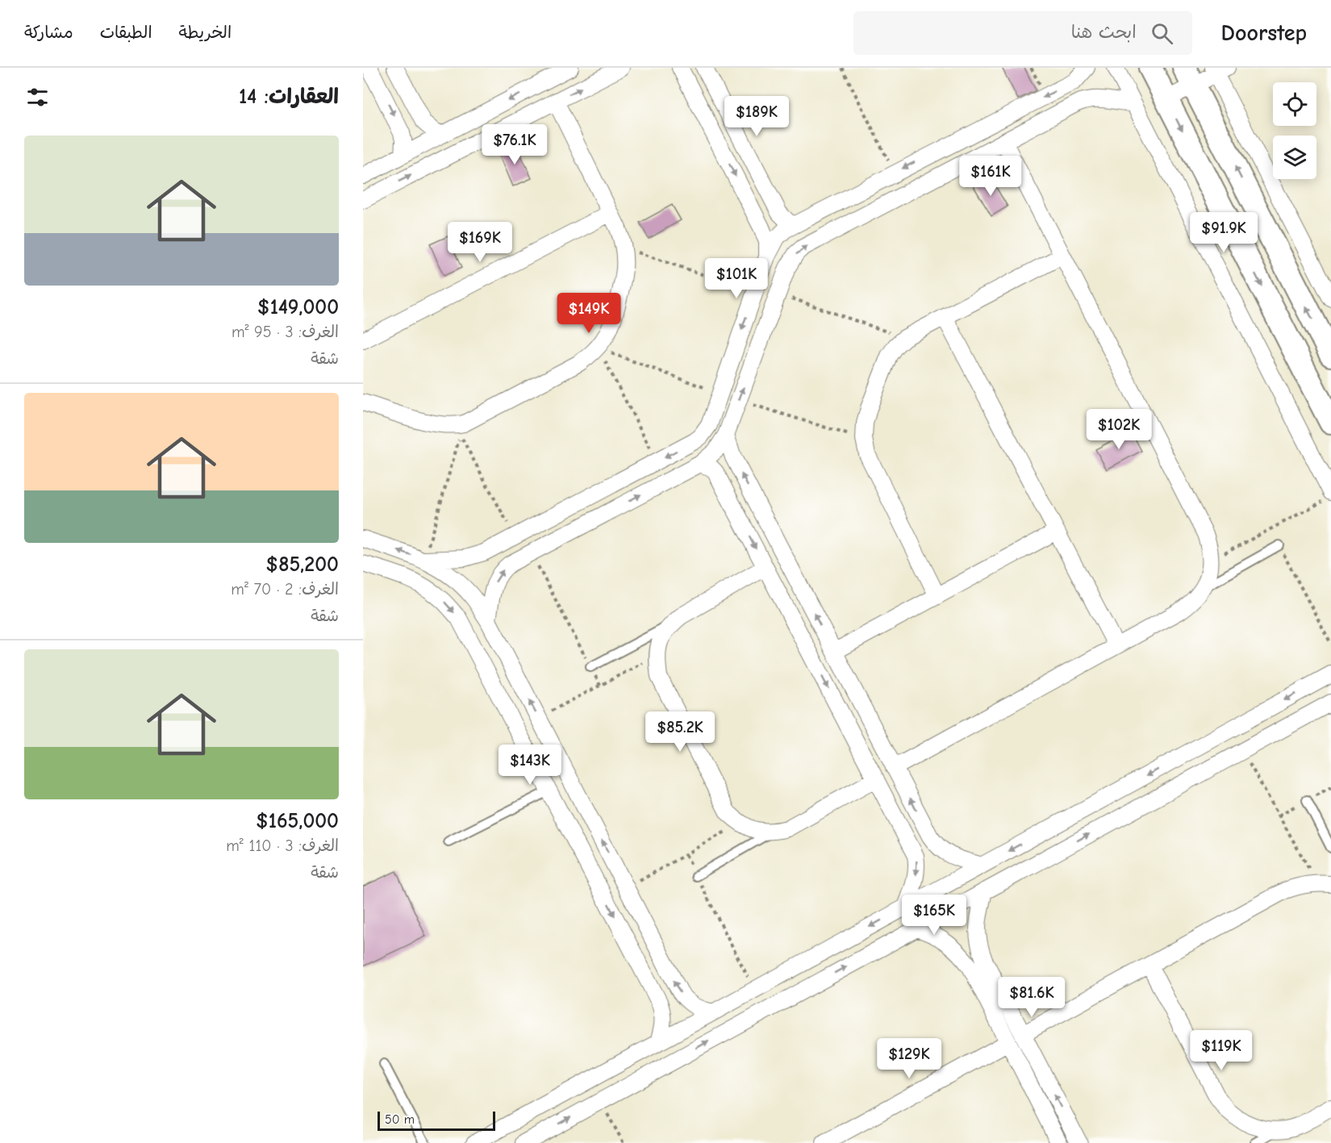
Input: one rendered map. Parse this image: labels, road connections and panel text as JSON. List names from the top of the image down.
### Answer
{
  "scale_bar": "50 m",
  "page": {
    "header": "Doorstep",
    "search": "ابحث هنا",
    "nav": ["الخريطة", "الطبقات", "مشاركة"],
    "heading": "العقارات: 14",
    "price": [
      "$189K",
      "$76.1K",
      "$161K",
      "$91.9K",
      "$169K",
      "$101K",
      "$149K",
      "$102K",
      "$85.2K",
      "$143K",
      "$165K",
      "$81.6K",
      "$119K",
      "$129K"
    ],
    "list": [
      {
        "name": "$149,000",
        "note": "الغرف: 3 · 95 m² · شقة"
      },
      {
        "name": "$85,200",
        "note": "الغرف: 2 · 70 m² · شقة"
      },
      {
        "name": "$165,000",
        "note": "الغرف: 3 · 110 m² · شقة"
      }
    ],
    "scale": "50 m"
  }
}
